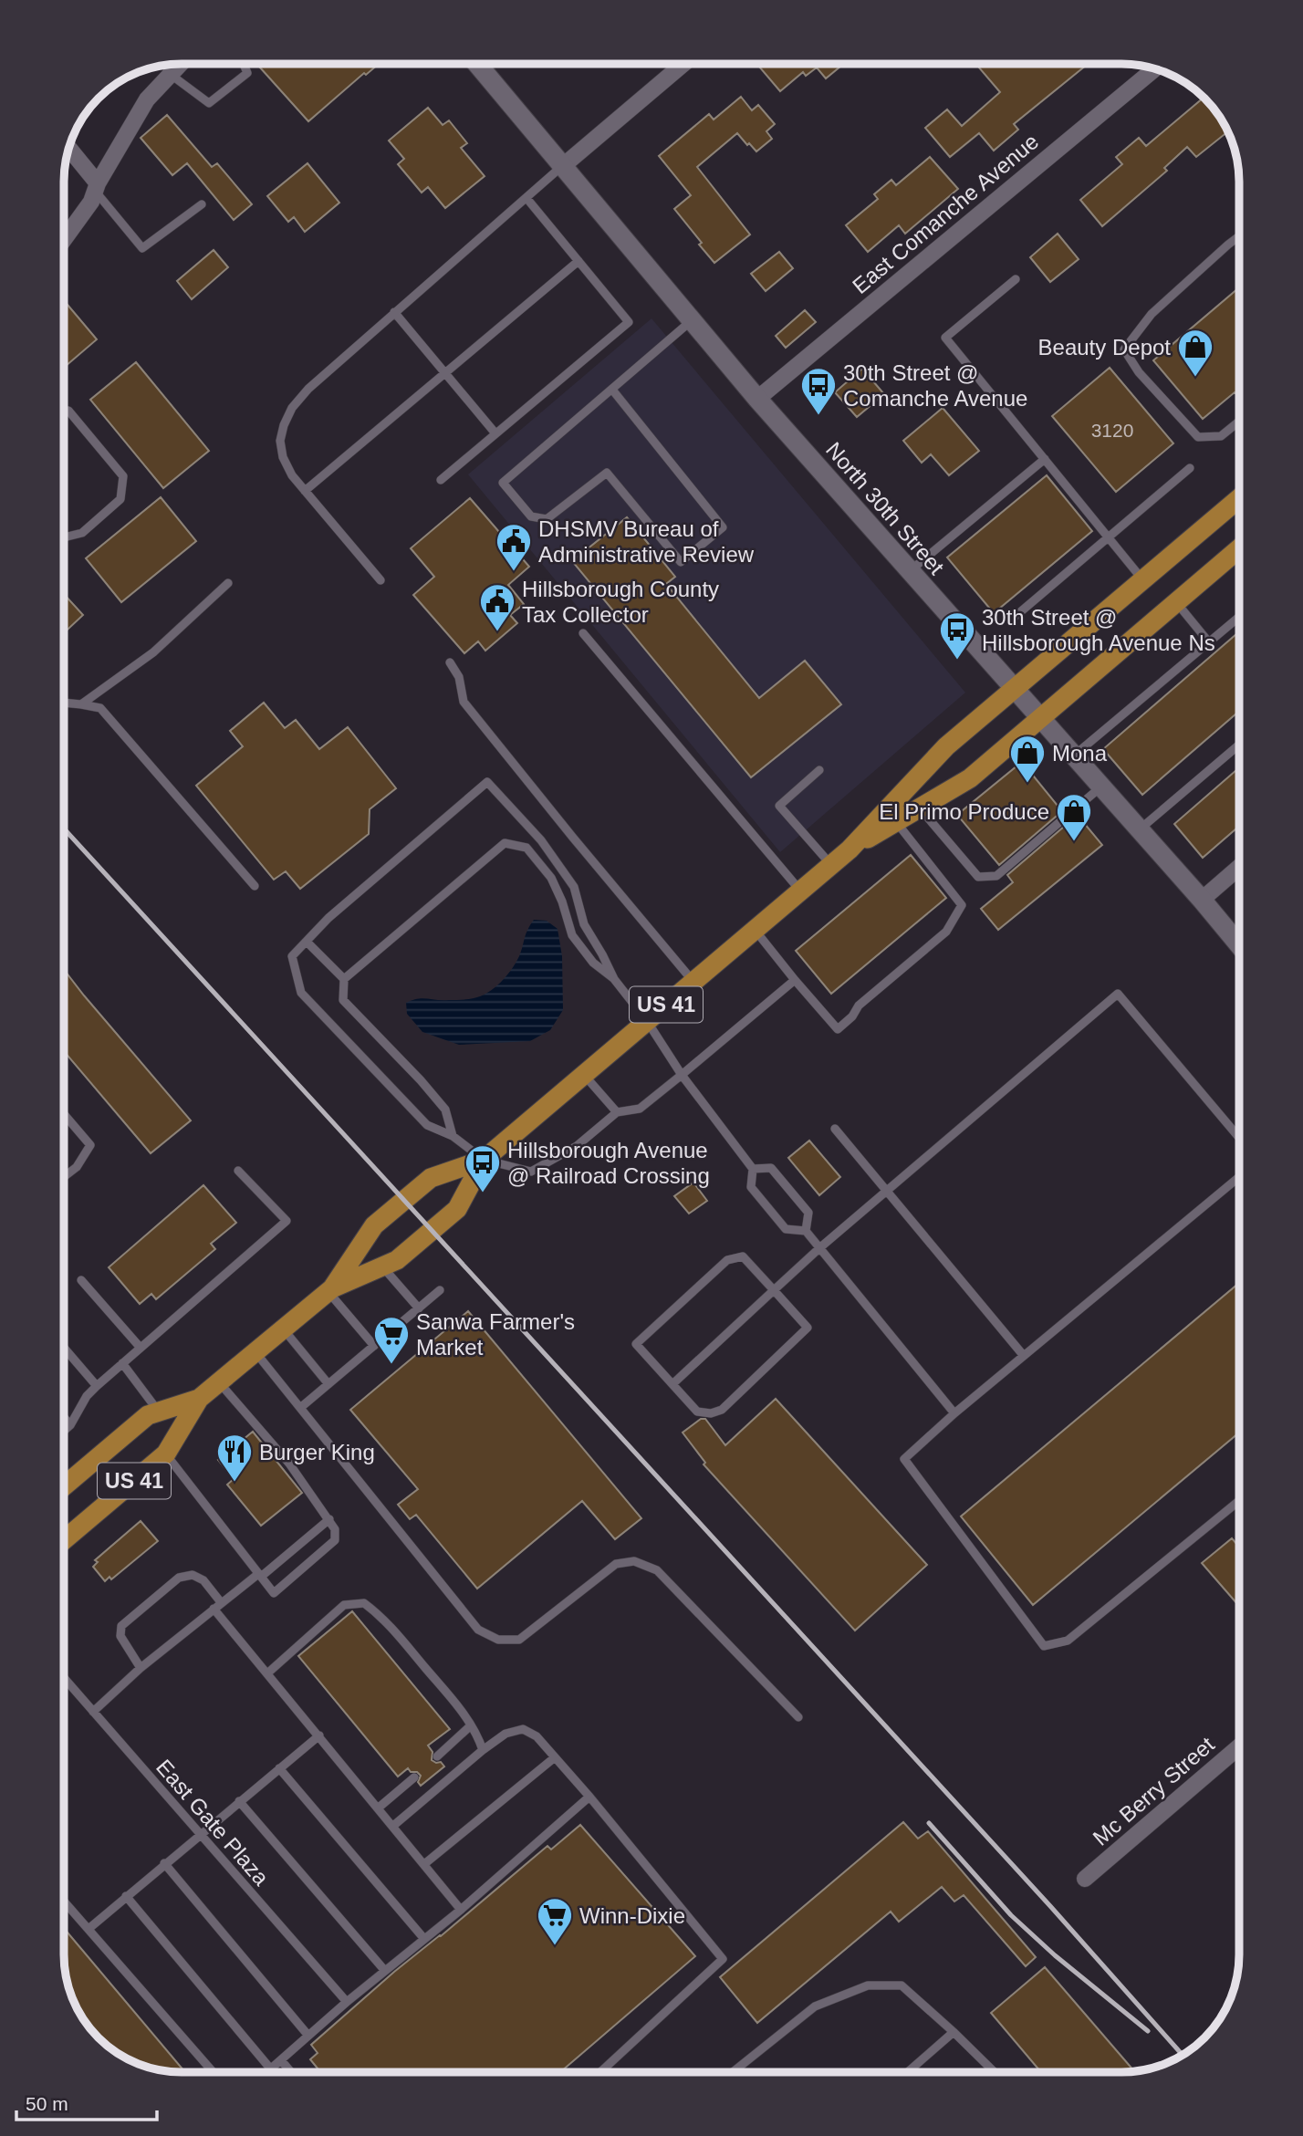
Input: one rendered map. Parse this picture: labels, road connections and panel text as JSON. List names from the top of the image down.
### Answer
{
  "streets": {
    "main road": ["US 41"],
    "street": ["East Comanche Avenue", "North 30th Street", "Mc Berry Street"],
    "lane": ["East Gate Plaza"]
  },
  "crossings": [
    ["East Comanche Avenue", "North 30th Street"],
    ["North 30th Street", "US 41"]
  ],
  "places": {
    "shop": ["Beauty Depot", "Mona", "El Primo Produce"],
    "bus stop": ["30th Street @ Comanche Avenue", "30th Street @ Hillsborough Avenue Ns", "Hillsborough Avenue @ Railroad Crossing"],
    "public building": ["DHSMV Bureau of Administrative Review", "Hillsborough County Tax Collector"],
    "supermarket": ["Sanwa Farmer's Market", "Winn-Dixie"],
    "restaurant": ["Burger King"]
  },
  "house_numbers": ["3120"],
  "scale_bar": "50 m"
}
